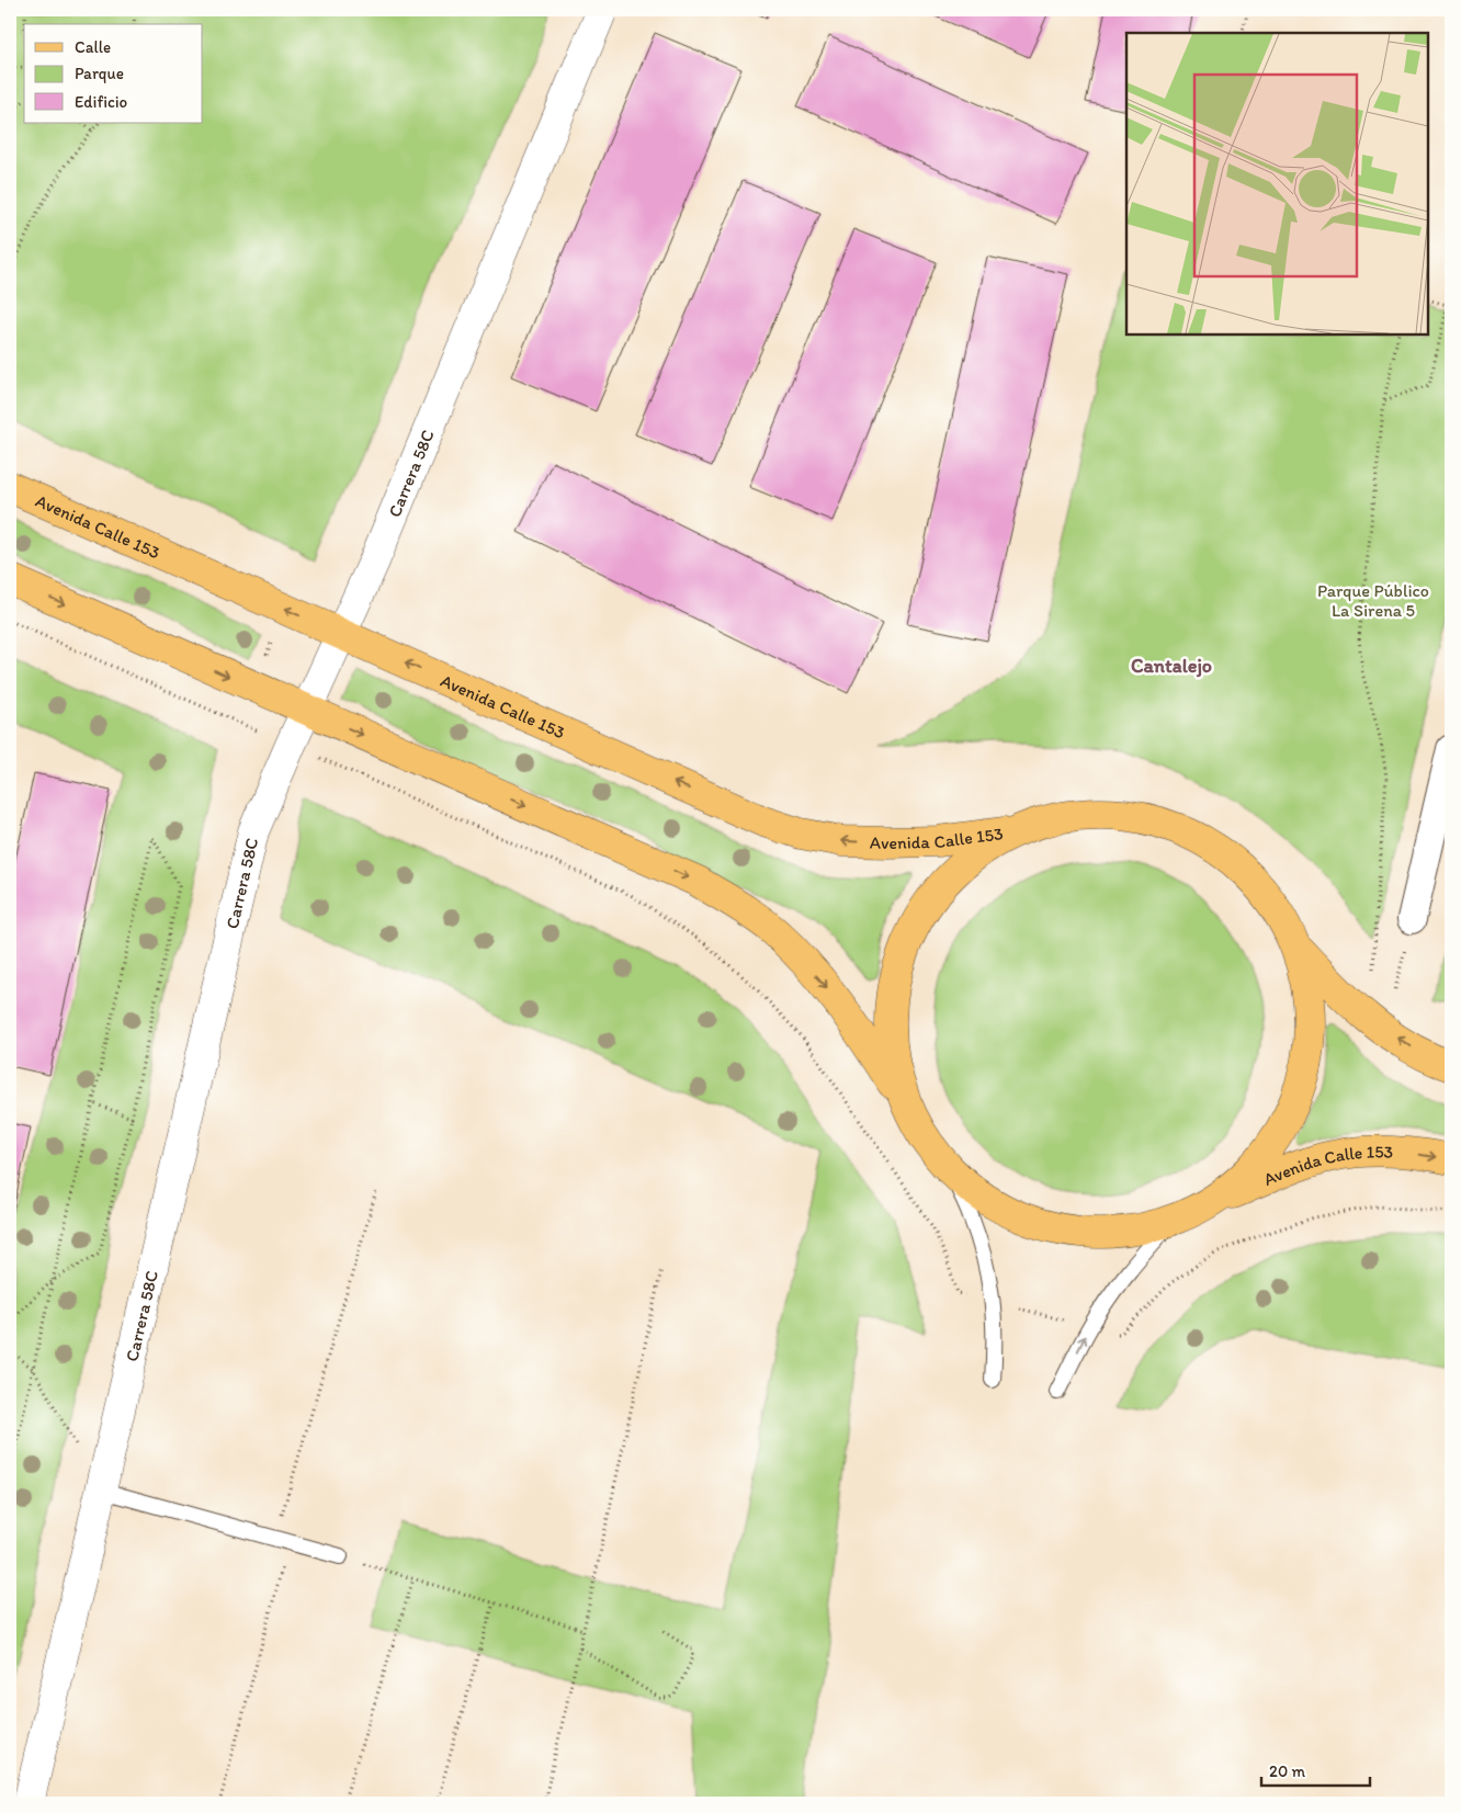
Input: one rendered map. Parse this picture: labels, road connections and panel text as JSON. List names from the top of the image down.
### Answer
{
  "streets": {
    "main road": ["Avenida Calle 153"],
    "street": ["Carrera 58C"]
  },
  "crossings": [
    ["Carrera 58C", "Avenida Calle 153"]
  ],
  "districts": ["Cantalejo"],
  "parks": ["Parque Público La Sirena 5"],
  "legend": ["Calle", "Parque", "Edificio"],
  "scale_bar": "20 m"
}
